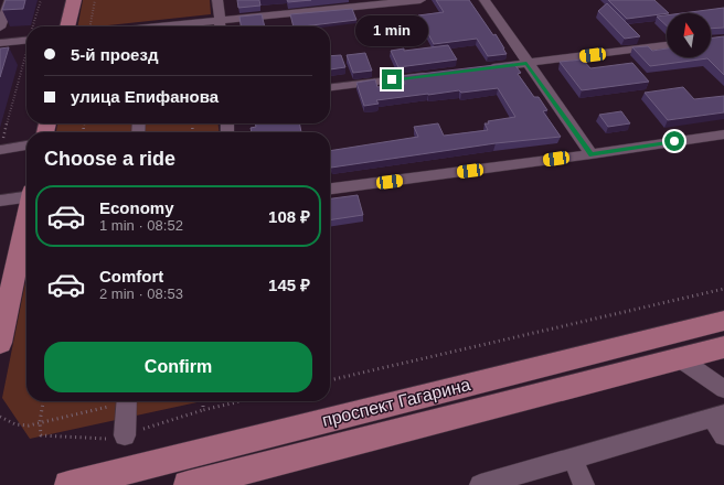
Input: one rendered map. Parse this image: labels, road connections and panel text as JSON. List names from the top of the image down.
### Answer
{
  "streets": {
    "main road": ["проспект Гагарина"]
  },
  "north": "top",
  "page": {
    "bubble": "1 min",
    "banner": ["5-й проезд", "улица Епифанова"],
    "heading": "Choose a ride",
    "list": [
      {
        "name": "Economy",
        "note": "1 min · 08:52",
        "value": "108 ₽"
      },
      {
        "name": "Comfort",
        "note": "2 min · 08:53",
        "value": "145 ₽"
      }
    ],
    "buttons": "Confirm"
  }
}
